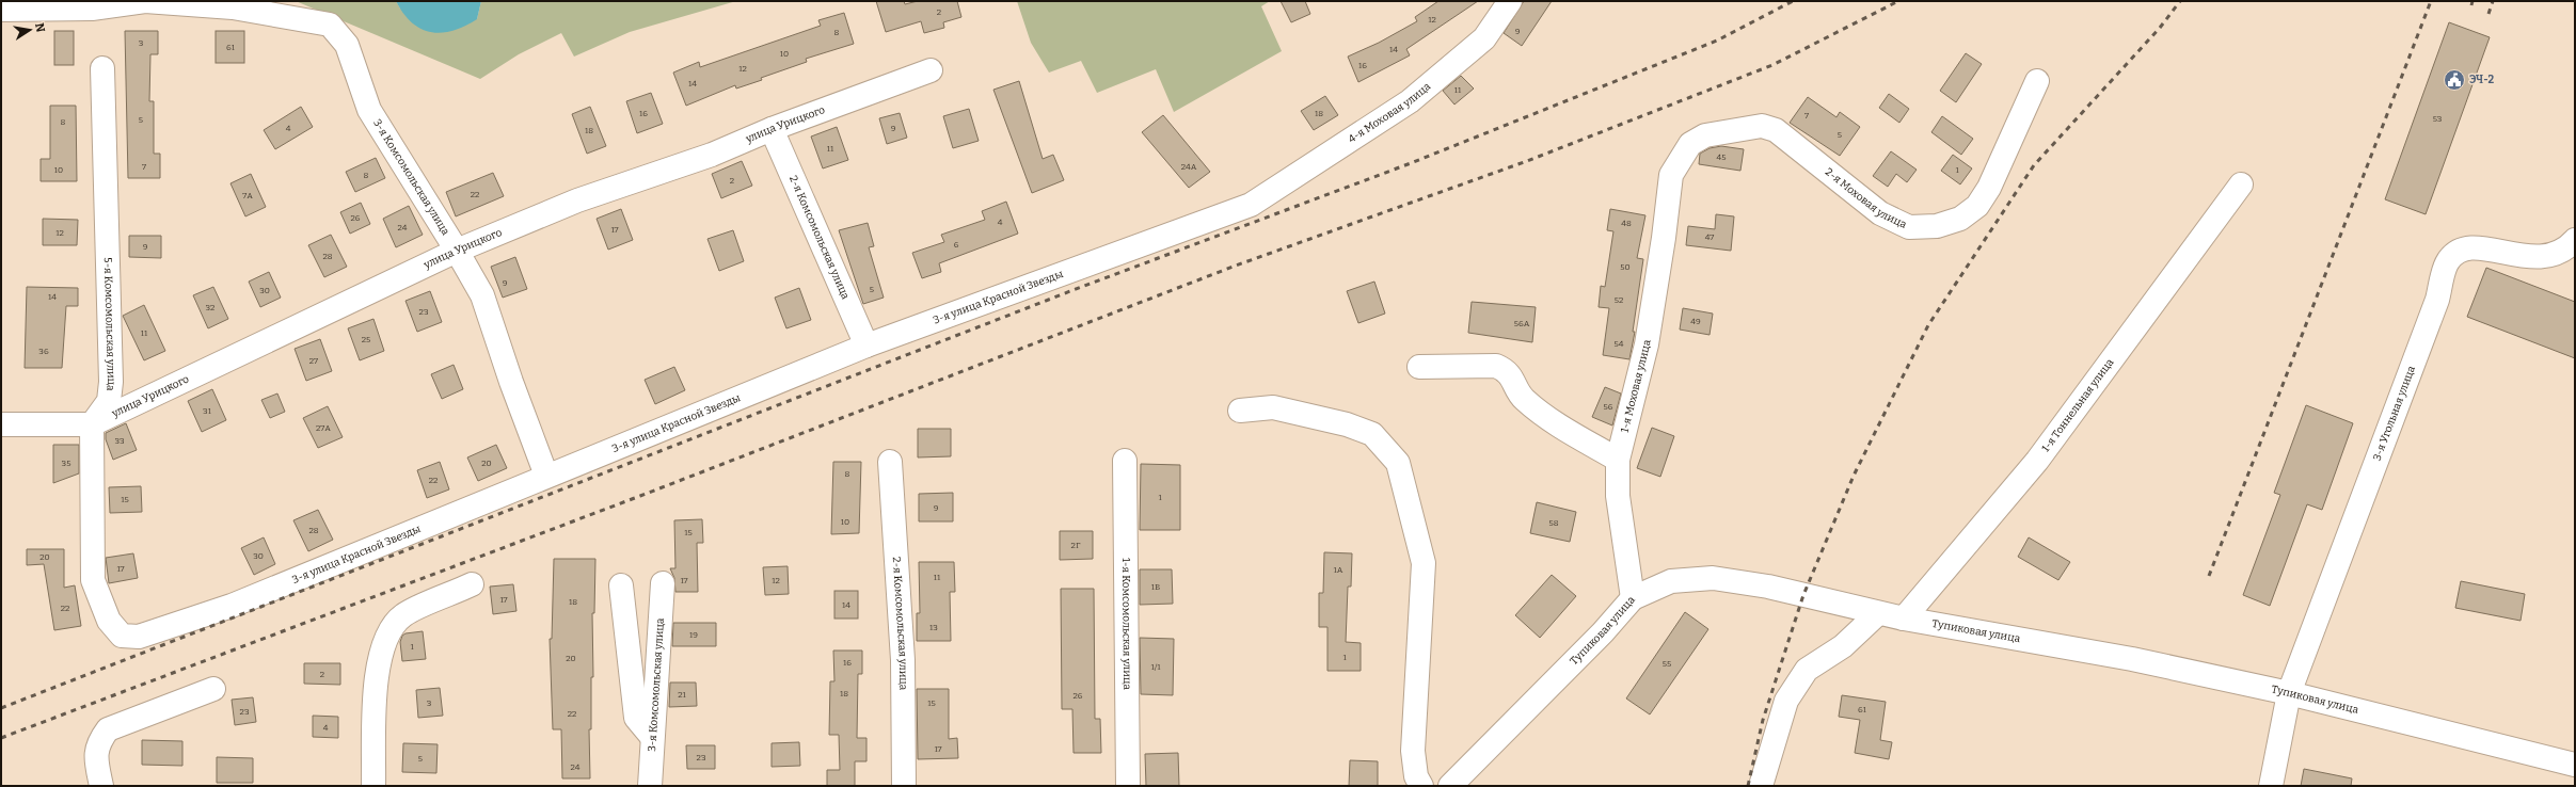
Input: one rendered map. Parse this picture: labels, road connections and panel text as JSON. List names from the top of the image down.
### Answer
{
  "streets": {
    "street": [
      "4-я Моховая улица",
      "улица Урицкого",
      "3-я Комсомольская улица",
      "2-я Моховая улица",
      "2-я Комсомольская улица",
      "3-я улица Красной Звезды",
      "5-я Комсомольская улица",
      "1-я Моховая улица",
      "1-я Тоннельная улица",
      "3-я Угольная улица",
      "1-я Комсомольская улица",
      "Тупиковая улица"
    ]
  },
  "crossings": [
    ["4-я Моховая улица", "3-я улица Красной Звезды"],
    ["улица Урицкого", "3-я Комсомольская улица"],
    ["улица Урицкого", "2-я Комсомольская улица"],
    ["улица Урицкого", "3-я улица Красной Звезды"],
    ["улица Урицкого", "5-я Комсомольская улица"],
    ["3-я Комсомольская улица", "3-я улица Красной Звезды"],
    ["2-я Моховая улица", "1-я Моховая улица"],
    ["2-я Комсомольская улица", "3-я улица Красной Звезды"],
    ["3-я улица Красной Звезды", "5-я Комсомольская улица"],
    ["1-я Моховая улица", "Тупиковая улица"],
    ["1-я Тоннельная улица", "Тупиковая улица"],
    ["3-я Угольная улица", "Тупиковая улица"]
  ],
  "places": {
    "public building": ["ЭЧ-2"]
  },
  "house_numbers": [
    "2",
    "12",
    "9",
    "8",
    "3",
    "61",
    "14",
    "10",
    "16",
    "12",
    "14",
    "11",
    "16",
    "18",
    "7",
    "53",
    "5",
    "8",
    "4",
    "9",
    "18",
    "5",
    "11",
    "45",
    "7",
    "24А",
    "10",
    "1",
    "8",
    "2",
    "22",
    "7А",
    "26",
    "4",
    "48",
    "24",
    "17",
    "12",
    "47",
    "6",
    "9",
    "28",
    "50",
    "9",
    "5",
    "30",
    "14",
    "52",
    "32",
    "23",
    "49",
    "56А",
    "11",
    "25",
    "54",
    "36",
    "27",
    "56",
    "31",
    "27А",
    "33",
    "35",
    "20",
    "8",
    "22",
    "1",
    "15",
    "9",
    "10",
    "58",
    "28",
    "15",
    "2Г",
    "30",
    "20",
    "17",
    "1А",
    "11",
    "17",
    "12",
    "1В",
    "17",
    "18",
    "14",
    "22",
    "13",
    "19",
    "1",
    "1",
    "20",
    "16",
    "55",
    "1/1",
    "2",
    "18",
    "21",
    "26",
    "3",
    "15",
    "61",
    "23",
    "22",
    "4",
    "17",
    "23",
    "5",
    "24"
  ],
  "north": "right"
}
